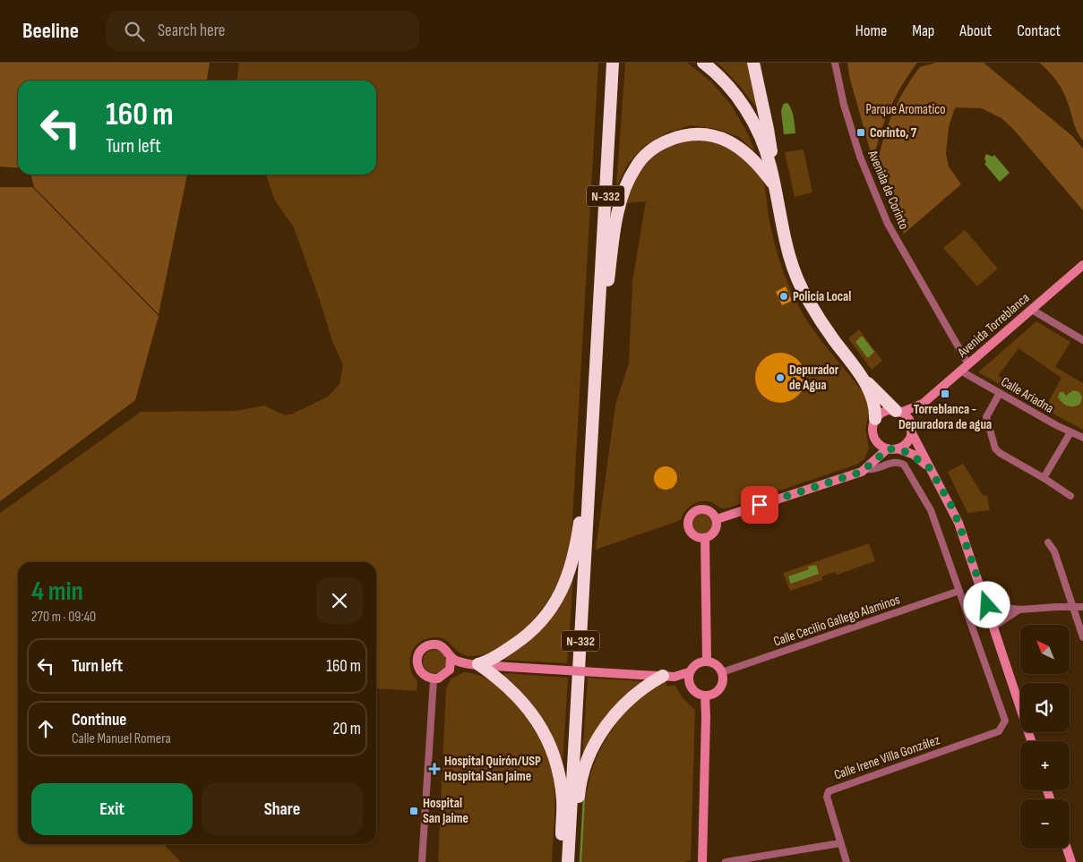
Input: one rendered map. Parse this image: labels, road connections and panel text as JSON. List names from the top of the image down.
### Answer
{
  "streets": {
    "highway": ["N-332"],
    "main road": ["Avenida Torreblanca"],
    "street": [
      "Avenida de Corinto",
      "Calle Ariadna",
      "Calle Cecilio Gallego Alaminos",
      "Calle Irene Villa González"
    ]
  },
  "crossings": [
    ["Avenida de Corinto", "Avenida Torreblanca"],
    ["Avenida Torreblanca", "Calle Ariadna"],
    ["Calle Cecilio Gallego Alaminos", "Calle Irene Villa González"]
  ],
  "parks": ["Parque Aromatico"],
  "places": {
    "transit": ["Corinto, 7", "Torreblanca - Depuradora de agua", "Hospital San Jaime"],
    "other": ["Policía Local", "Depurador de Agua"],
    "health": ["Hospital Quirón/USP Hospital San Jaime"]
  },
  "north": "top left",
  "page": {
    "header": "Beeline",
    "search": "Search here",
    "nav": [
      "Home",
      "Map",
      "About",
      "Contact"
    ],
    "turn": ["160 m", "Turn left"],
    "heading": ["4 min", "270 m · 09:40"],
    "map_buttons": ["+", "−"],
    "list": [
      {
        "name": "Turn left",
        "value": "160 m"
      },
      {
        "name": "Continue",
        "note": "Calle Manuel Romera",
        "value": "20 m"
      }
    ],
    "buttons": ["Exit", "Share"]
  }
}
